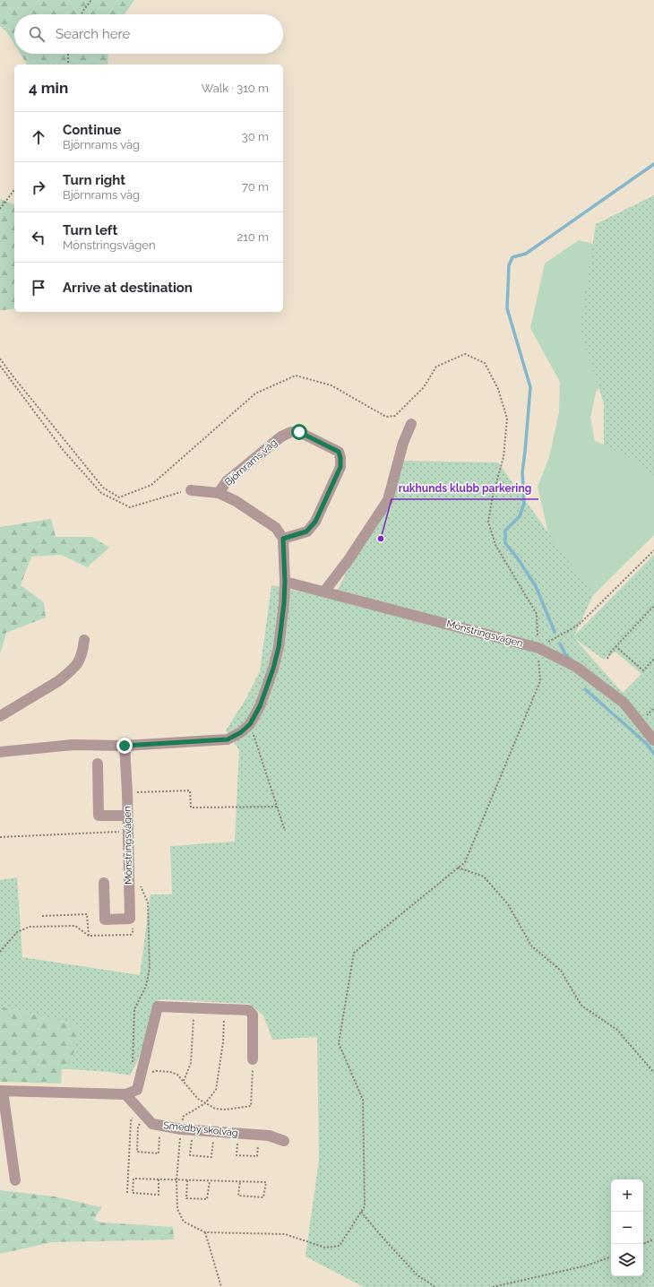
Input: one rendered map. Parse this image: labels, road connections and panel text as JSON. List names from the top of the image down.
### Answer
{
  "streets": {
    "street": ["Björnrams väg", "Mönstringsvägen", "Smedby skolväg"]
  },
  "places": ["rukhunds klubb parkering"],
  "page": {
    "search": "Search here",
    "heading": ["4 min", "Walk · 310 m"],
    "list": [
      ["Continue", "Björnrams väg", "30 m"],
      ["Turn right", "Björnrams väg", "70 m"],
      ["Turn left", "Mönstringsvägen", "210 m"],
      "Arrive at destination"
    ],
    "map_buttons": ["+", "−"]
  }
}
